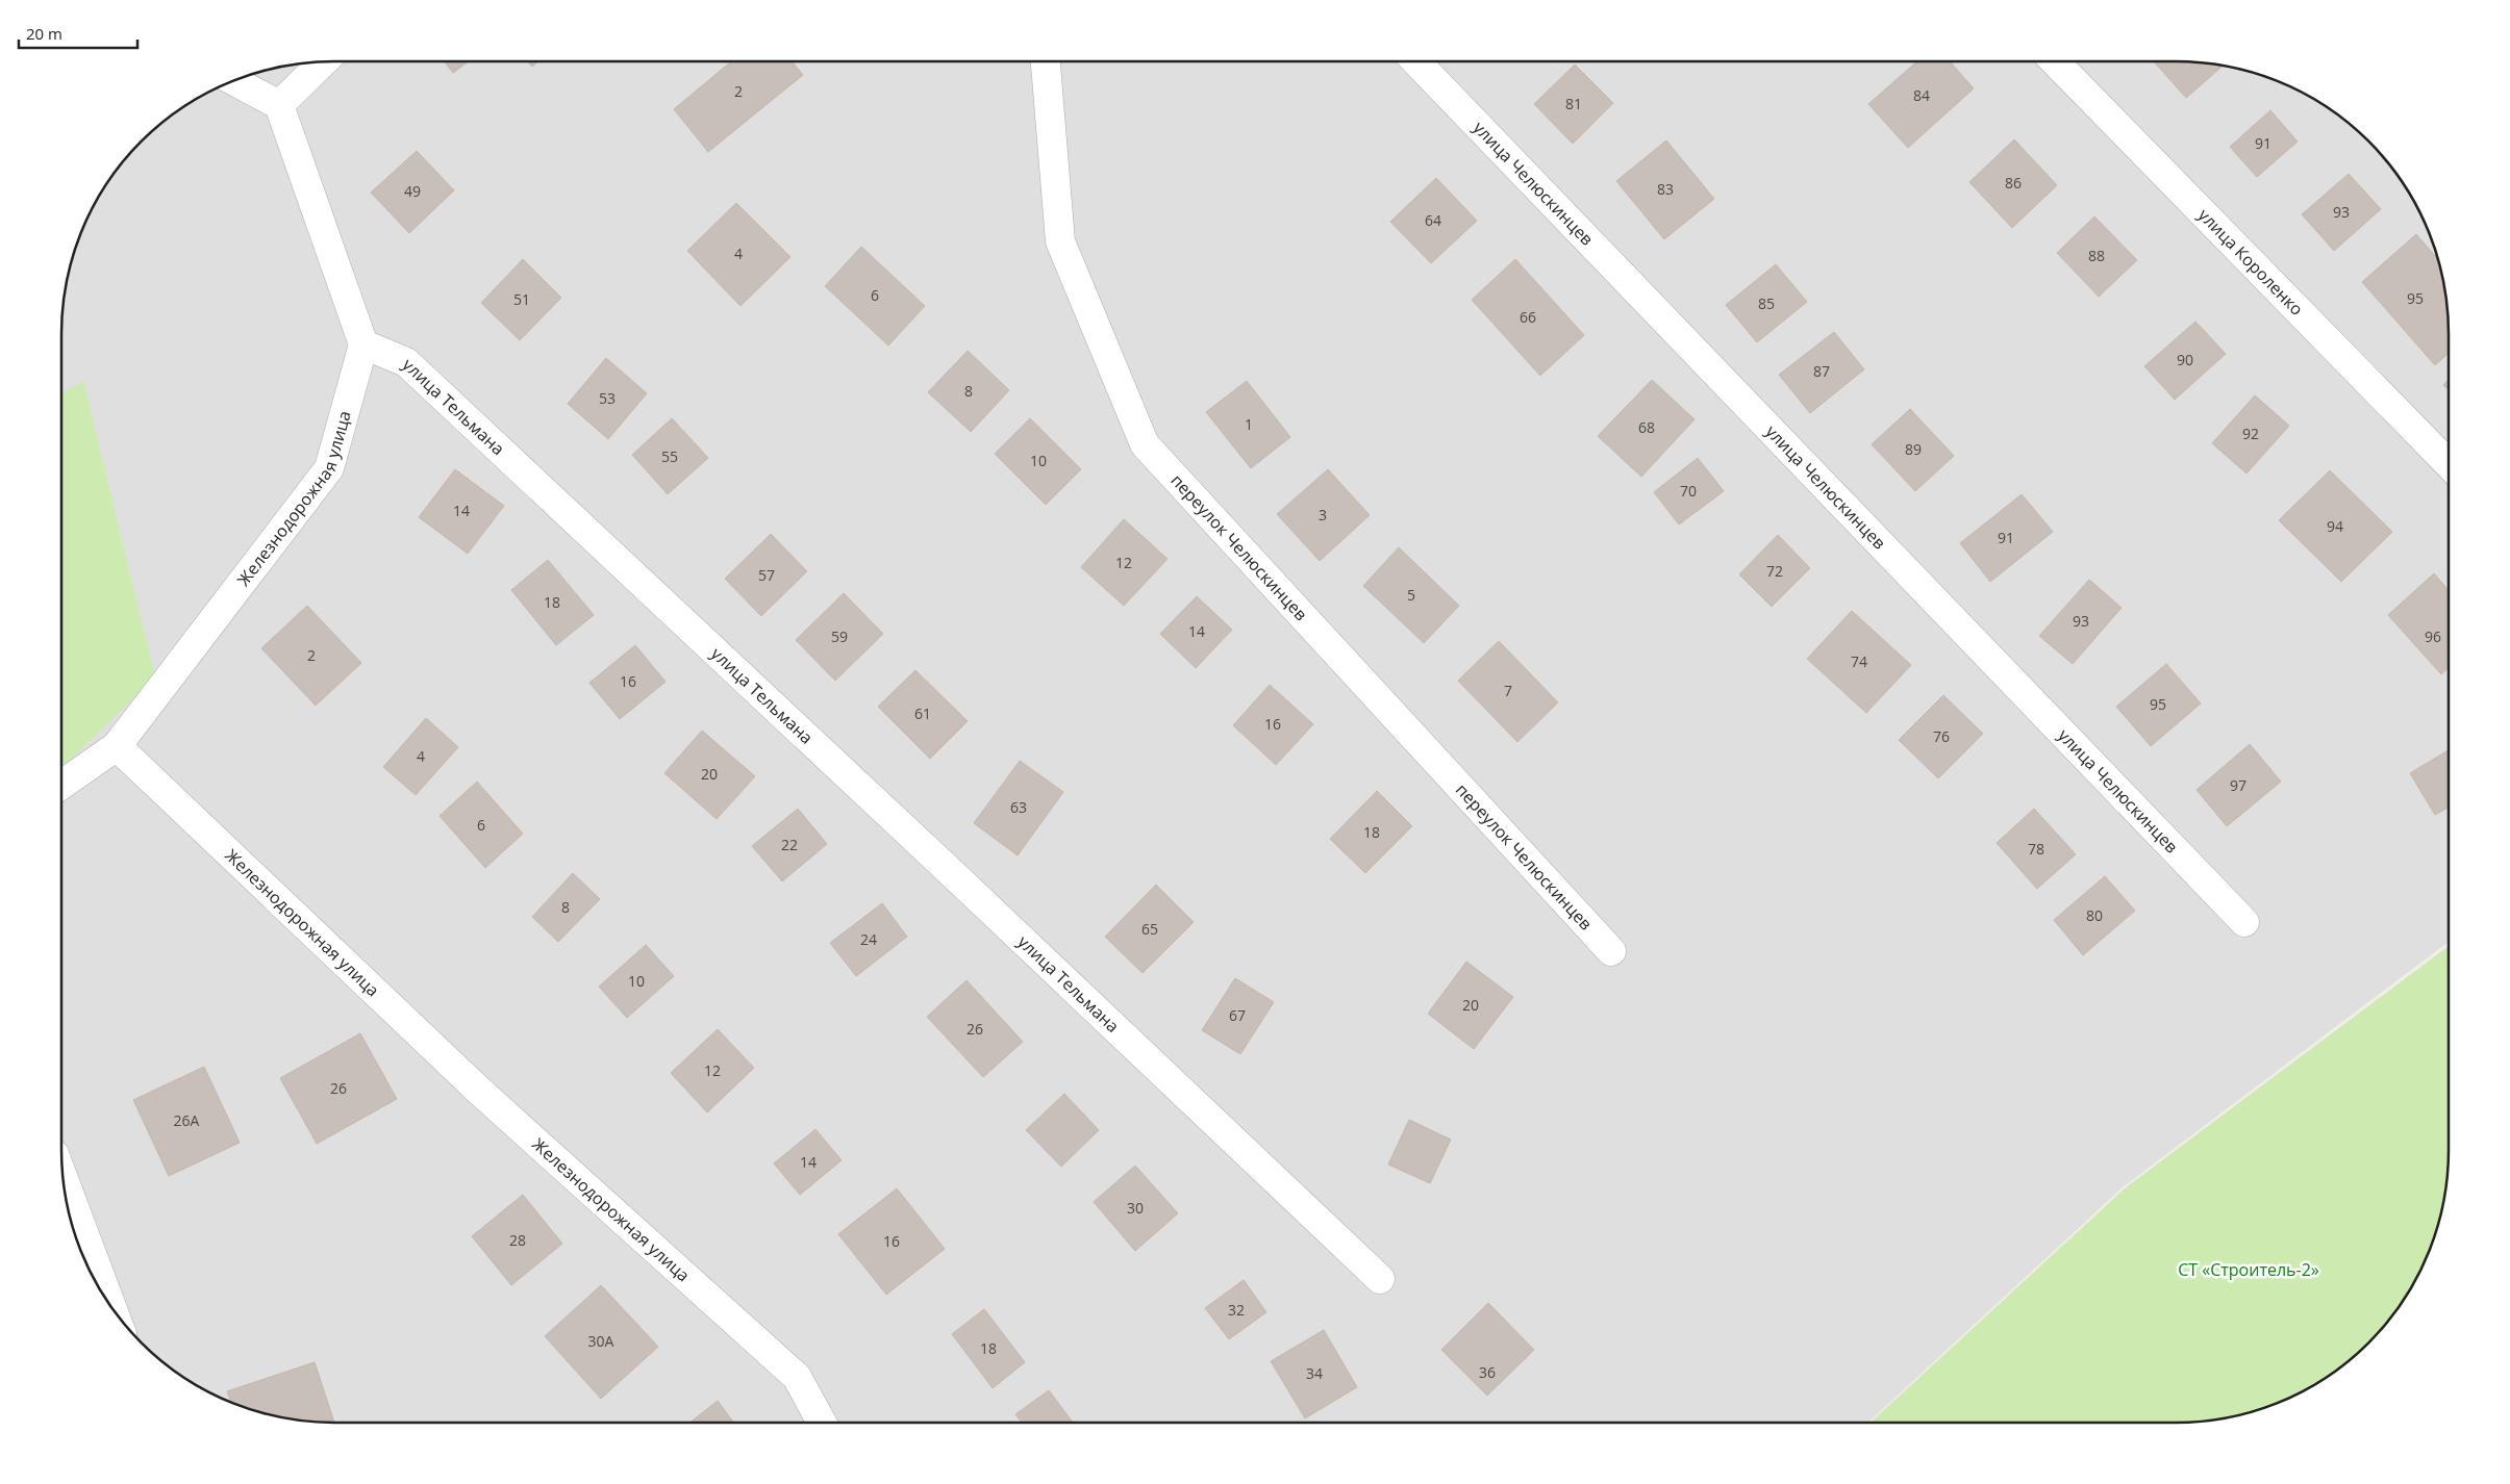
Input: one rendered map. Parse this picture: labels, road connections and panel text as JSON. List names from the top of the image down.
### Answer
{
  "streets": {
    "street": [
      "улица Челюскинцев",
      "улица Короленко",
      "улица Тельмана",
      "Железнодорожная улица",
      "переулок Челюскинцев"
    ]
  },
  "crossings": [
    ["улица Тельмана", "Железнодорожная улица"]
  ],
  "parks": ["СТ «Строитель-2»"],
  "house_numbers": [
    "2",
    "84",
    "81",
    "91",
    "86",
    "83",
    "49",
    "93",
    "64",
    "4",
    "88",
    "6",
    "95",
    "51",
    "85",
    "66",
    "90",
    "87",
    "8",
    "53",
    "1",
    "68",
    "92",
    "89",
    "55",
    "10",
    "70",
    "14",
    "3",
    "94",
    "91",
    "12",
    "72",
    "57",
    "5",
    "18",
    "93",
    "14",
    "59",
    "96",
    "2",
    "74",
    "16",
    "7",
    "95",
    "61",
    "16",
    "76",
    "4",
    "20",
    "97",
    "63",
    "6",
    "18",
    "22",
    "78",
    "8",
    "80",
    "65",
    "24",
    "10",
    "20",
    "67",
    "26",
    "12",
    "26",
    "26А",
    "14",
    "30",
    "28",
    "16",
    "32",
    "30А",
    "18",
    "36",
    "34"
  ],
  "scale_bar": "20 m"
}
